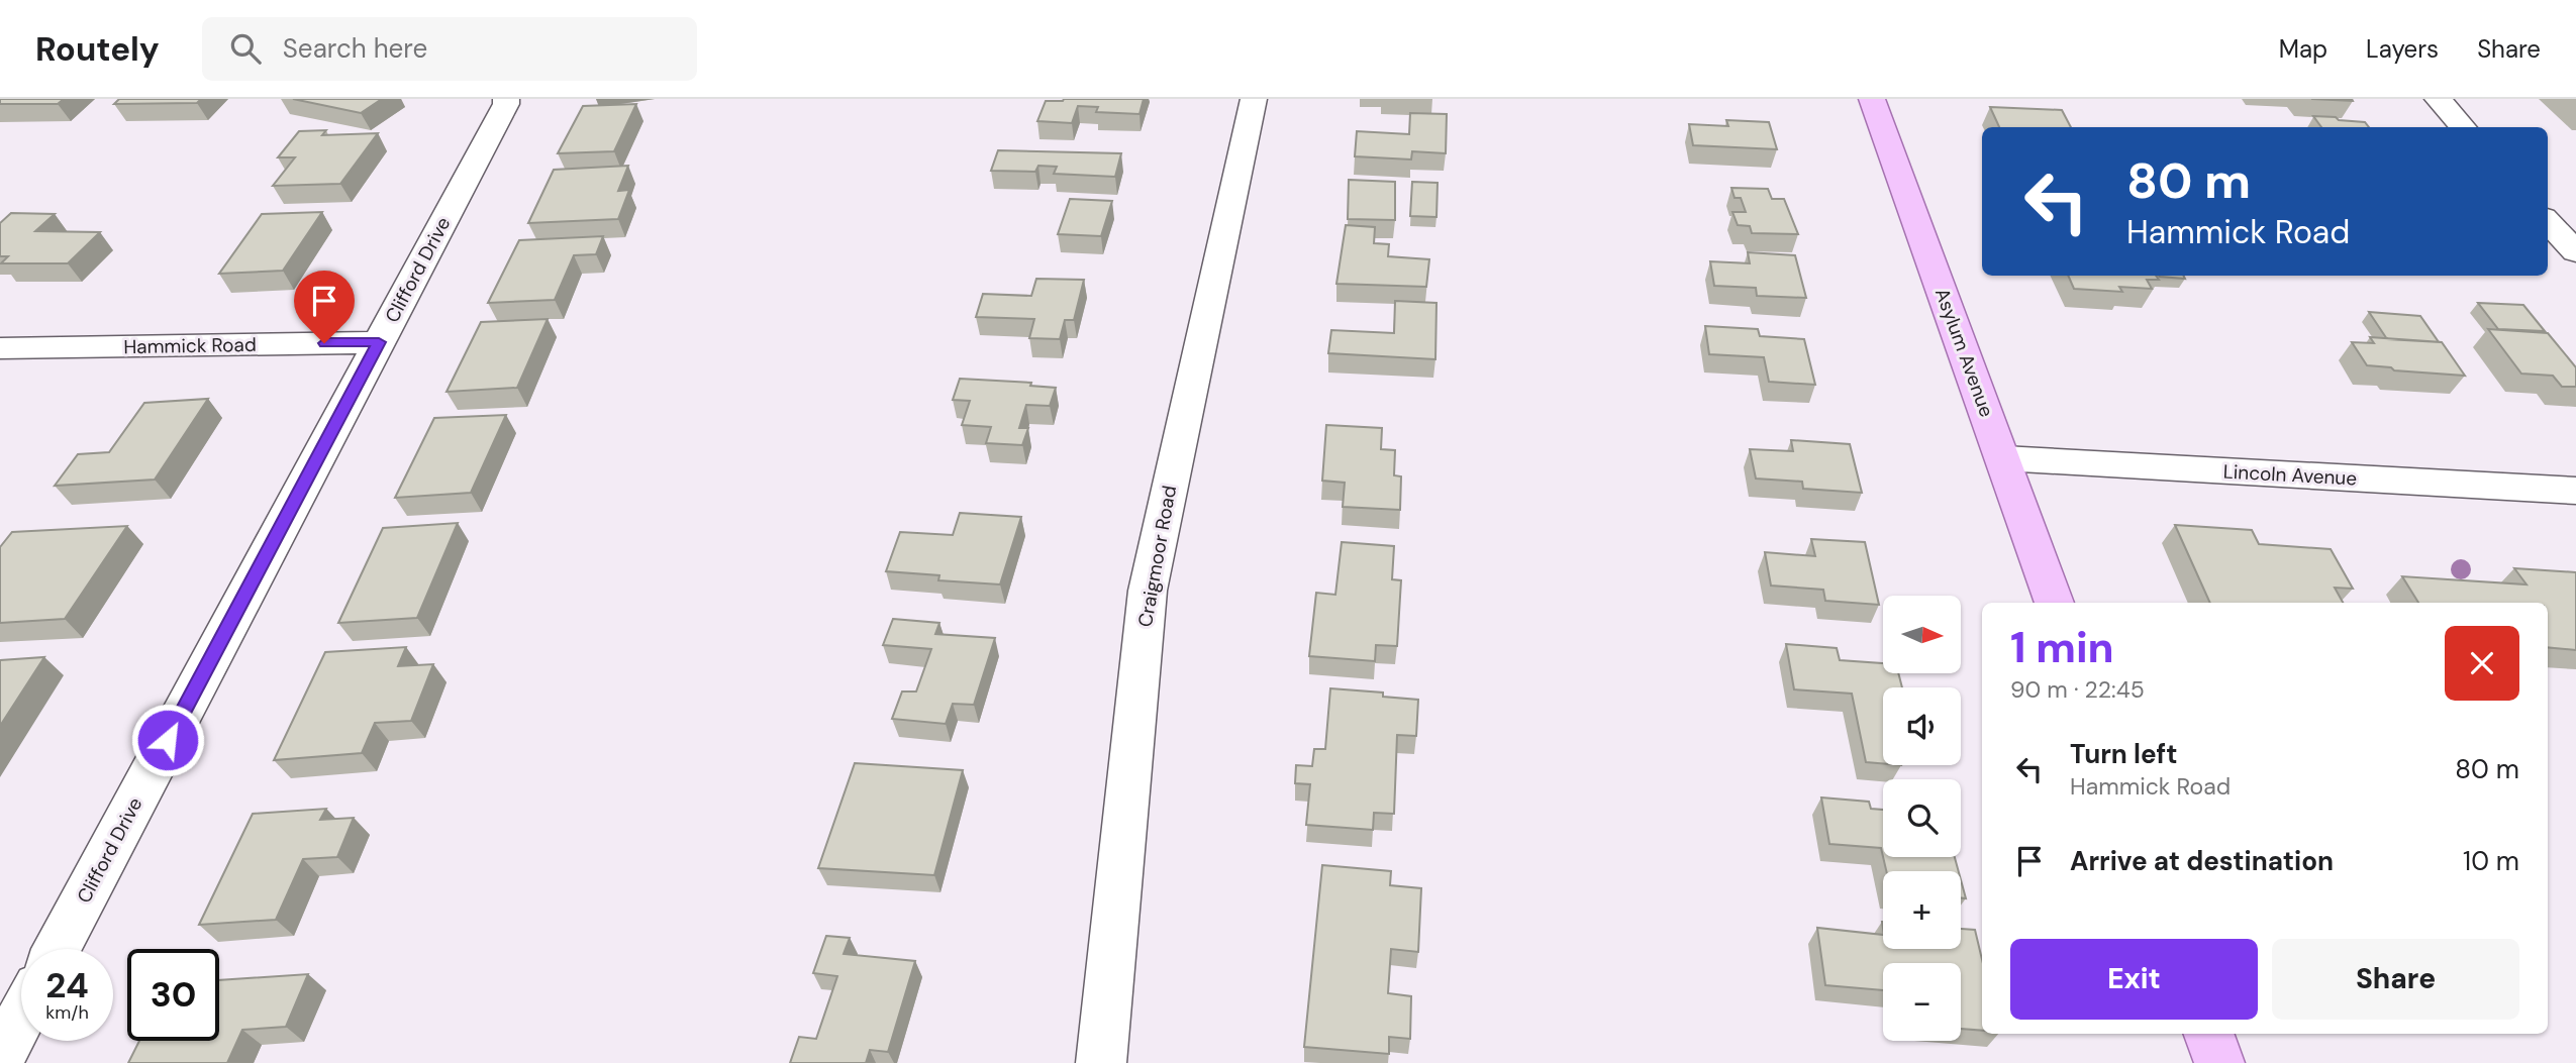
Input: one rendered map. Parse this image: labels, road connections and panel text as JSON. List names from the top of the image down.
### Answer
{
  "streets": {
    "main road": ["Asylum Avenue"],
    "street": [
      "Clifford Drive",
      "Hammick Road",
      "Lincoln Avenue",
      "Craigmoor Road"
    ]
  },
  "crossings": [
    ["Clifford Drive", "Hammick Road"],
    ["Asylum Avenue", "Lincoln Avenue"]
  ],
  "north": "right",
  "page": {
    "header": "Routely",
    "search": "Search here",
    "nav": ["Map", "Layers", "Share"],
    "turn": ["80 m", "Hammick Road"],
    "map_buttons": ["+", "−"],
    "heading": ["1 min", "90 m · 22:45"],
    "list": [
      {
        "name": "Turn left",
        "note": "Hammick Road",
        "value": "80 m"
      },
      {
        "name": "Arrive at destination",
        "value": "10 m"
      }
    ],
    "buttons": ["Exit", "Share"],
    "speed": "24 km/h",
    "limit": "30"
  }
}
